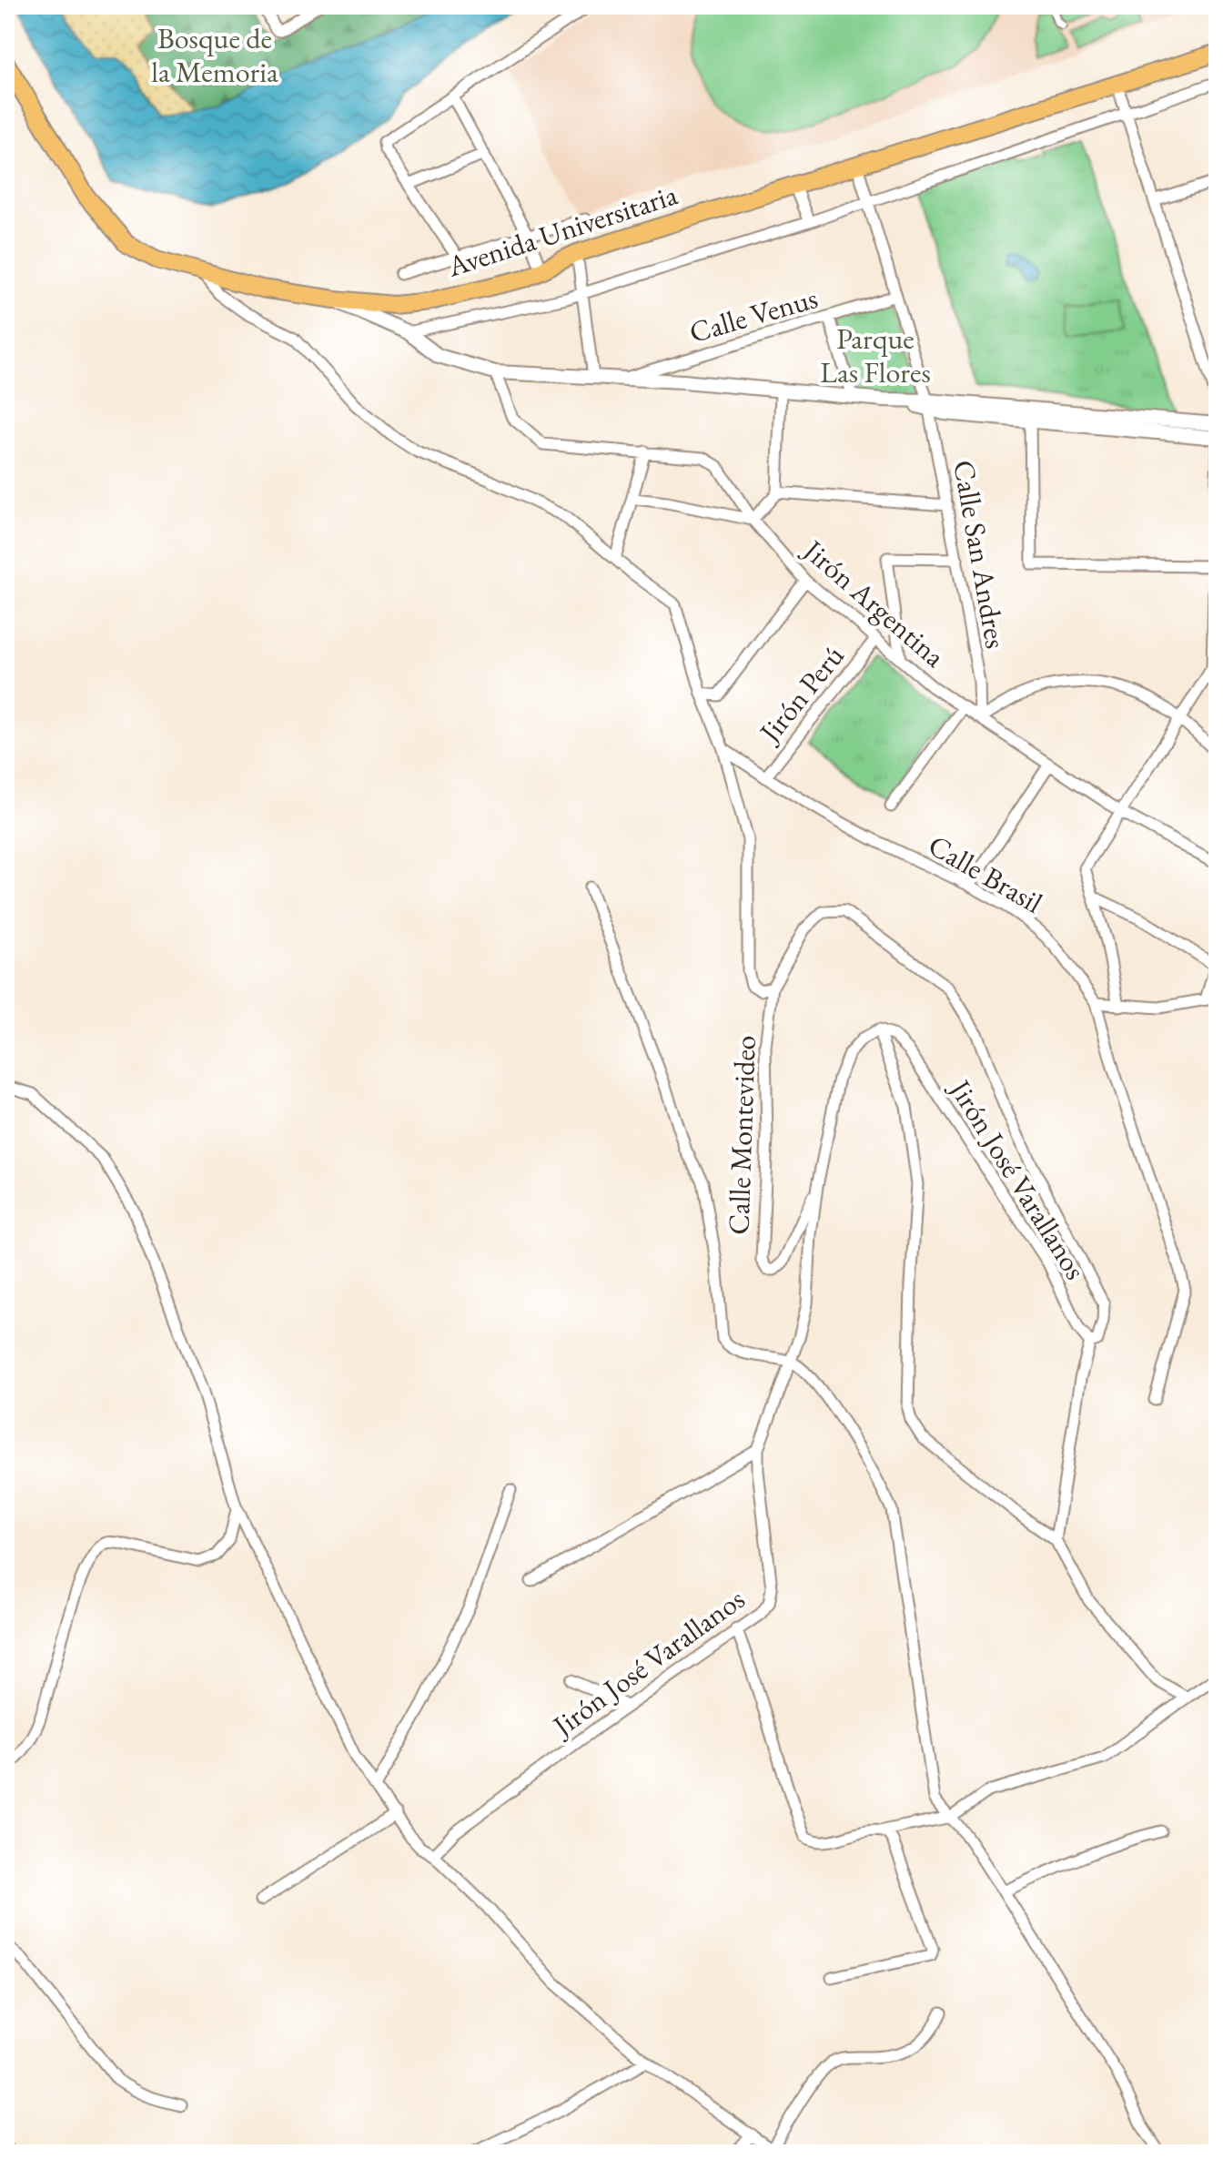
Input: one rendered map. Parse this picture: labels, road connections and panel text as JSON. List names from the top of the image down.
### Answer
{
  "streets": {
    "highway": ["Avenida Universitaria"],
    "street": [
      "Calle Venus",
      "Calle San Andres",
      "Jirón Argentina",
      "Jirón Perú",
      "Calle Brasil",
      "Calle Montevideo",
      "Jirón José Varallanos"
    ]
  },
  "crossings": [
    ["Avenida Universitaria", "Calle San Andres"],
    ["Calle Venus", "Calle San Andres"],
    ["Calle San Andres", "Jirón Argentina"],
    ["Jirón Argentina", "Jirón Perú"],
    ["Jirón Perú", "Calle Brasil"],
    ["Calle Montevideo", "Jirón José Varallanos"]
  ],
  "parks": ["Bosque de la Memoria", "Parque Las Flores"]
}
